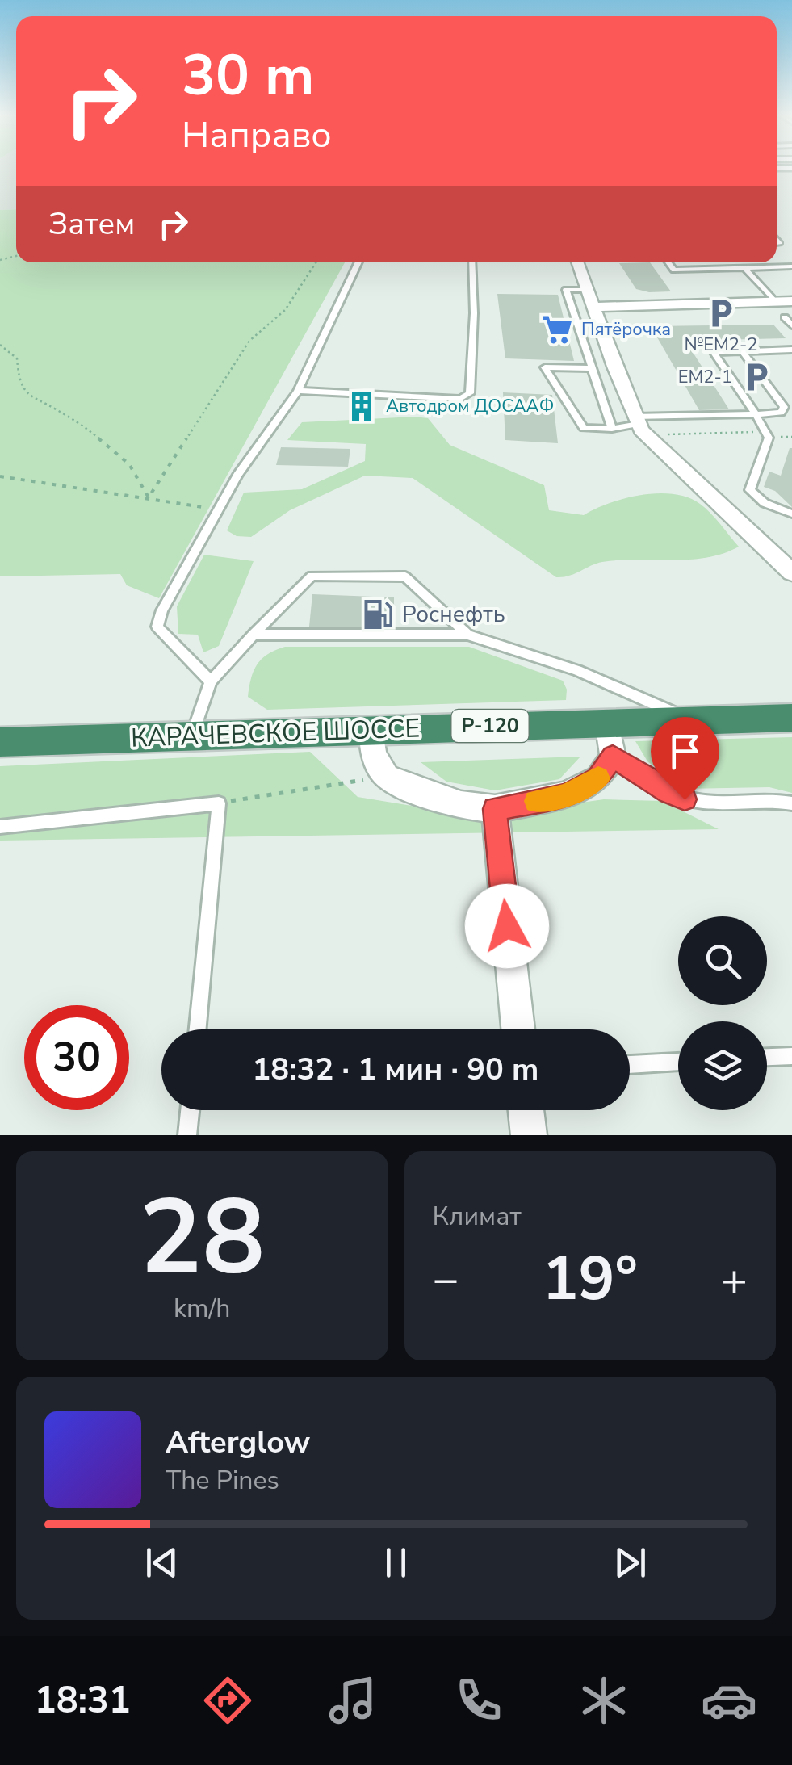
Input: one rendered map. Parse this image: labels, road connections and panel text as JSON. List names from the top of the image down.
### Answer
{
  "streets": {
    "highway": ["Р-120", "КАРАЧЕВСКОЕ ШОССЕ"]
  },
  "places": {
    "parking": ["№ЕМ2-2", "ЕМ2-1"],
    "supermarket": ["Пятёрочка"],
    "building": ["Автодром ДОСААФ"],
    "fuel station": ["Роснефть"]
  },
  "page": {
    "turn": ["30 m", "Направо"],
    "then": "Затем",
    "limit": "30",
    "trip": "18:32 · 1 мин · 90 m",
    "tile": [
      ["28", "km/h"],
      "Климат"
    ],
    "heat": ["−", "19°", "+"],
    "song": ["Afterglow", "The Pines"],
    "tabs": "18:31"
  }
}
